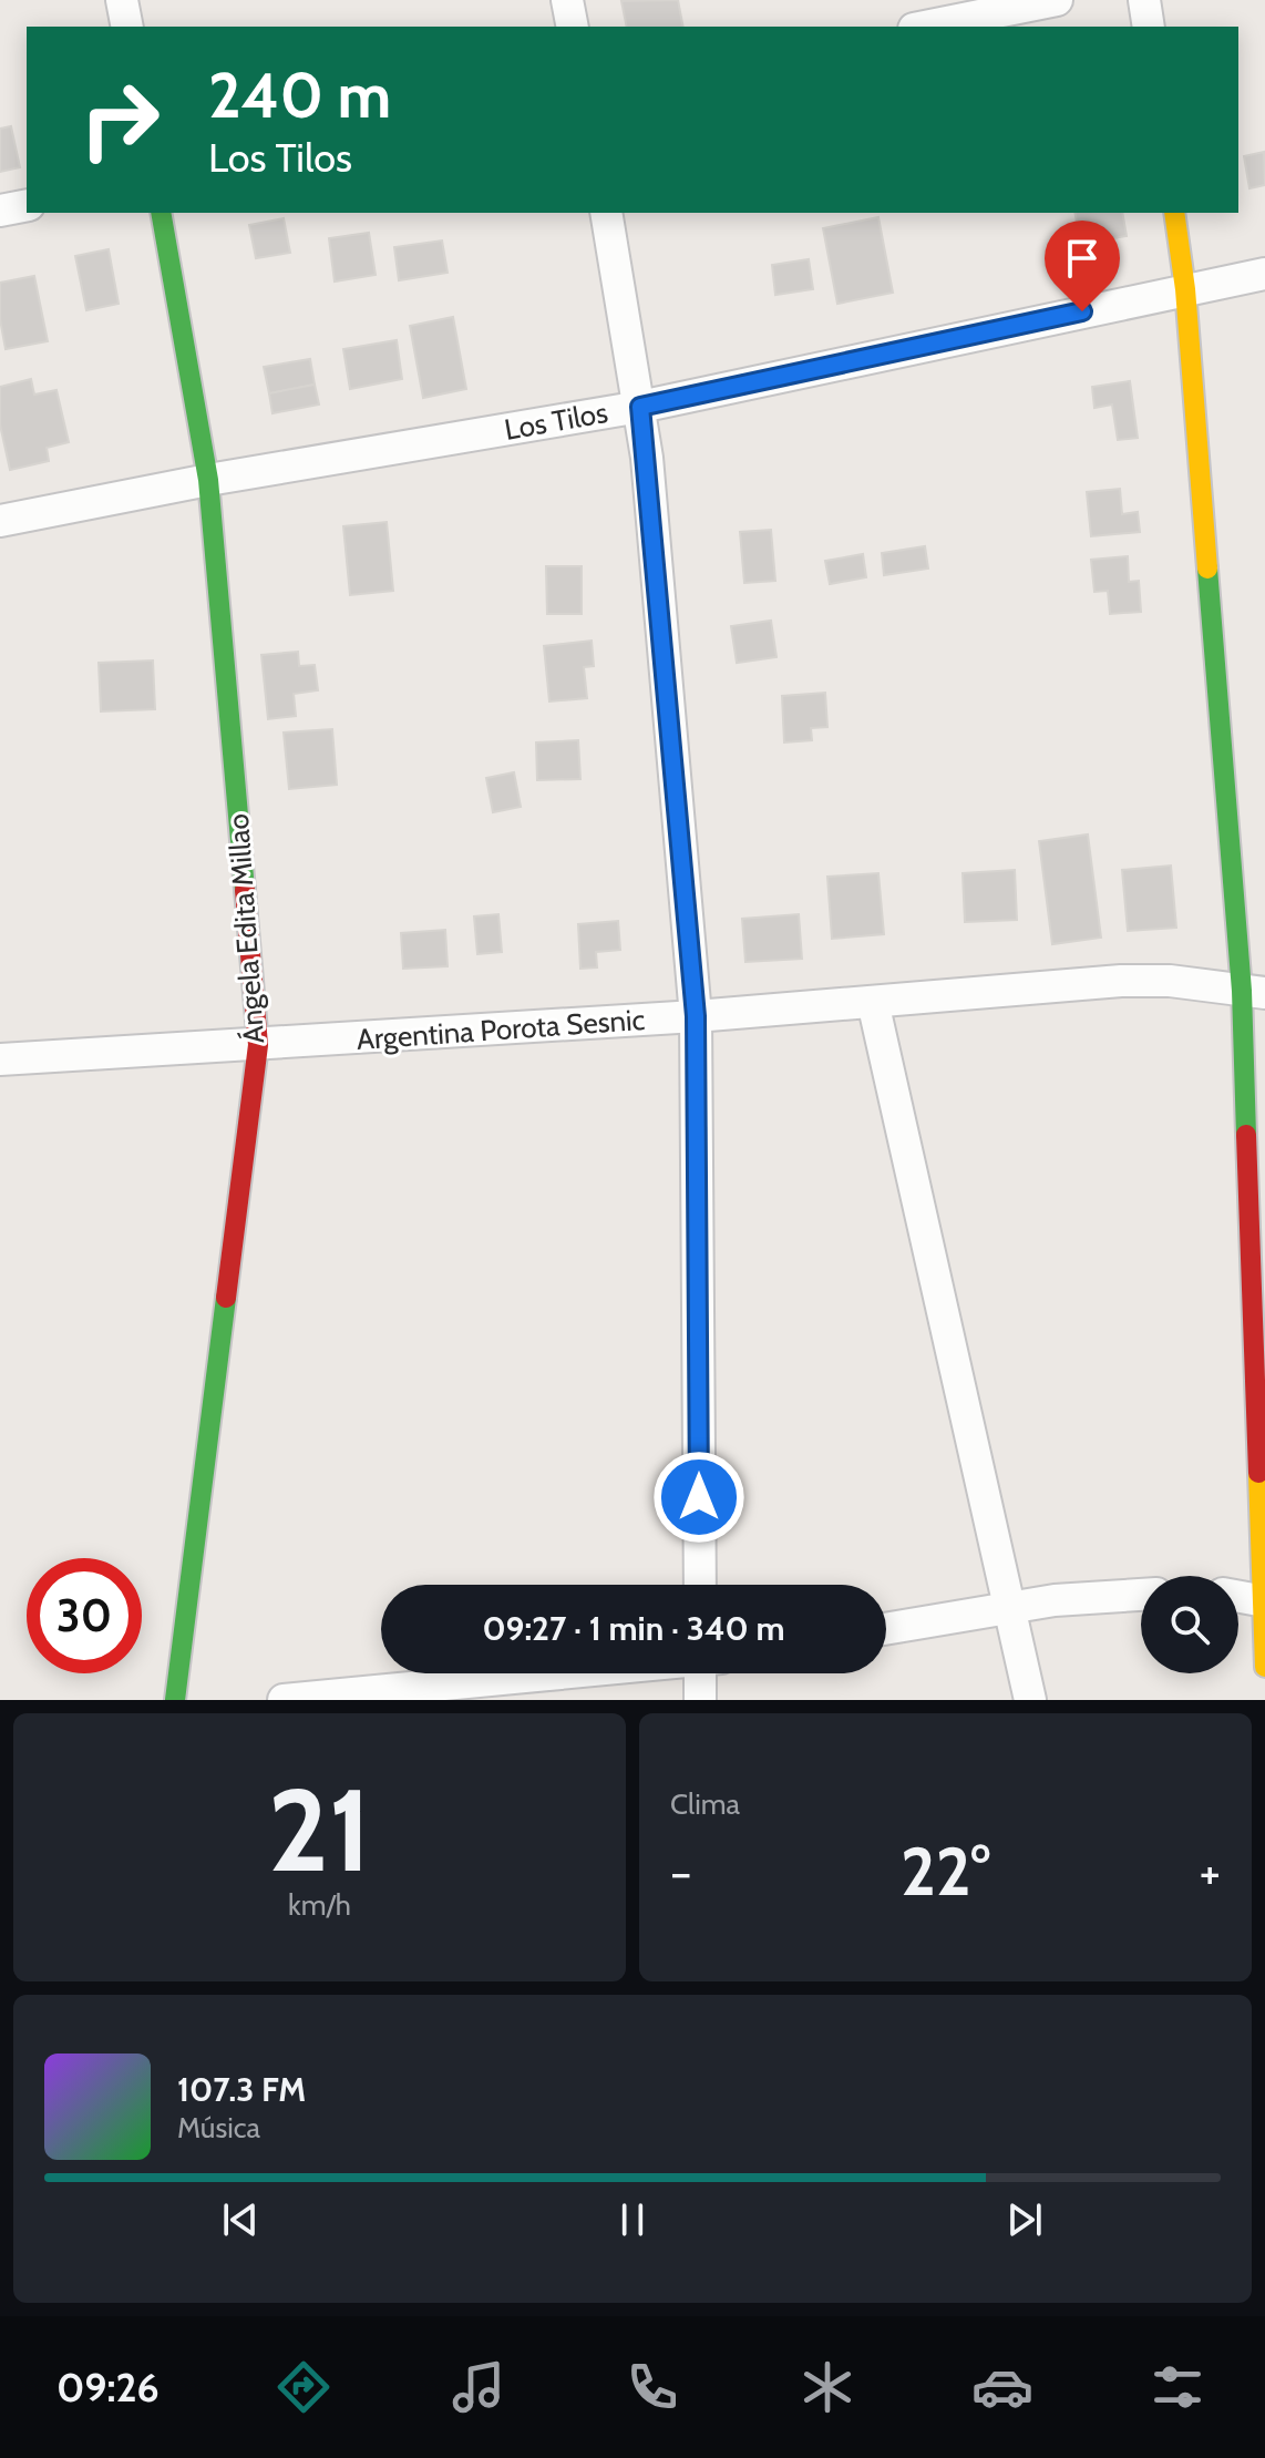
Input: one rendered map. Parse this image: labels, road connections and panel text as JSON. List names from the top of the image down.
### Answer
{
  "streets": {
    "street": ["Los Tilos", "Ángela Edita Millao", "Argentina Porota Sesnic"]
  },
  "crossings": [
    ["Los Tilos", "Ángela Edita Millao"],
    ["Ángela Edita Millao", "Argentina Porota Sesnic"]
  ],
  "page": {
    "turn": ["240 m", "Los Tilos"],
    "limit": "30",
    "trip": "09:27 · 1 min · 340 m",
    "tile": [
      ["21", "km/h"],
      "Clima"
    ],
    "heat": ["−", "22°", "+"],
    "song": ["107.3 FM", "Música"],
    "tabs": "09:26"
  }
}
